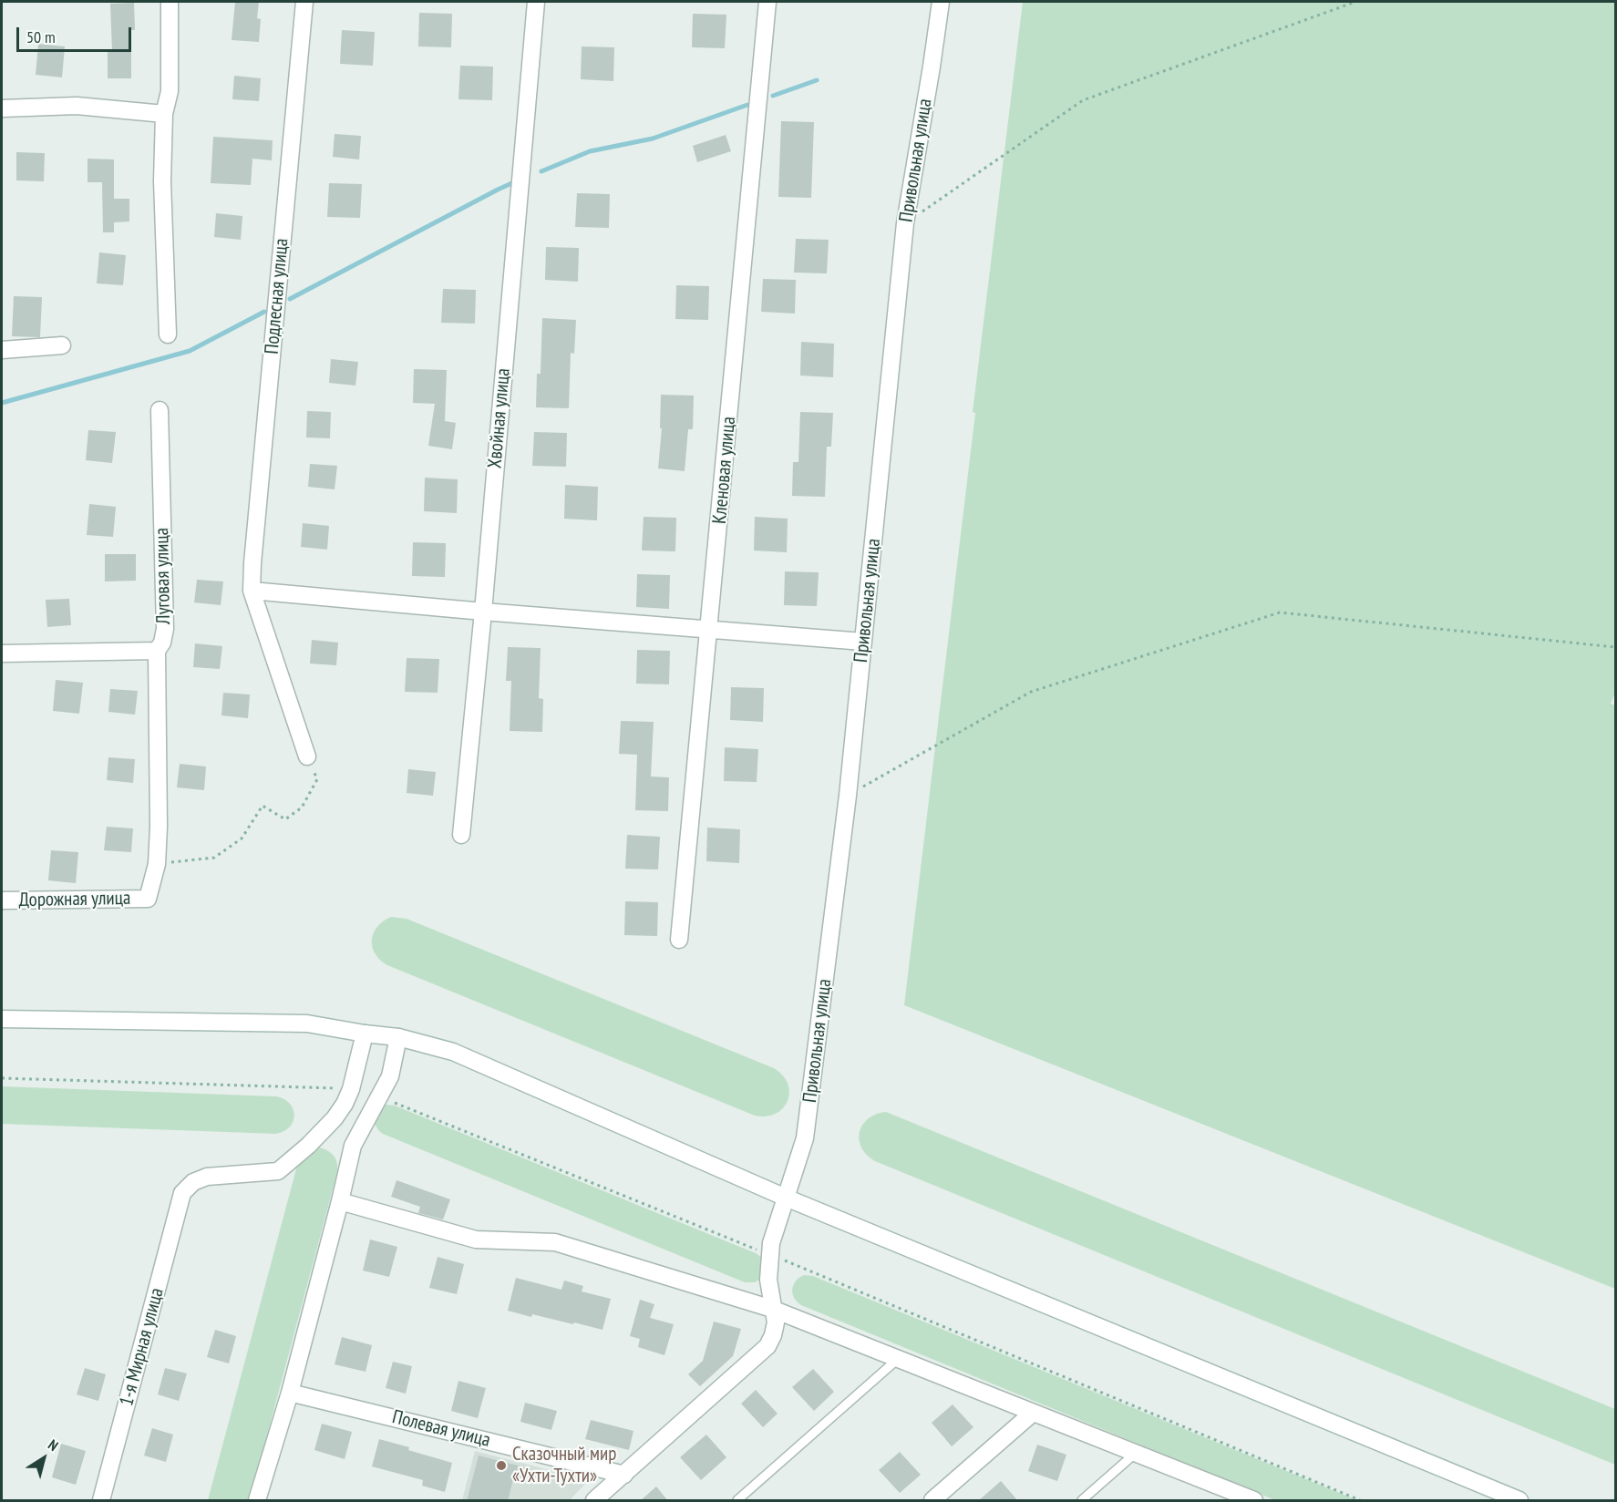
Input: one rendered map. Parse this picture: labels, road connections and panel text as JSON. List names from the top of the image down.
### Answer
{
  "streets": {
    "street": [
      "Привольная улица",
      "Подлесная улица",
      "Хвойная улица",
      "Кленовая улица",
      "Луговая улица",
      "Дорожная улица",
      "1-я Мирная улица",
      "Полевая улица"
    ]
  },
  "places": ["Сказочный мир «Ухти-Тухти»"],
  "scale_bar": "50 m",
  "north": "top right"
}
